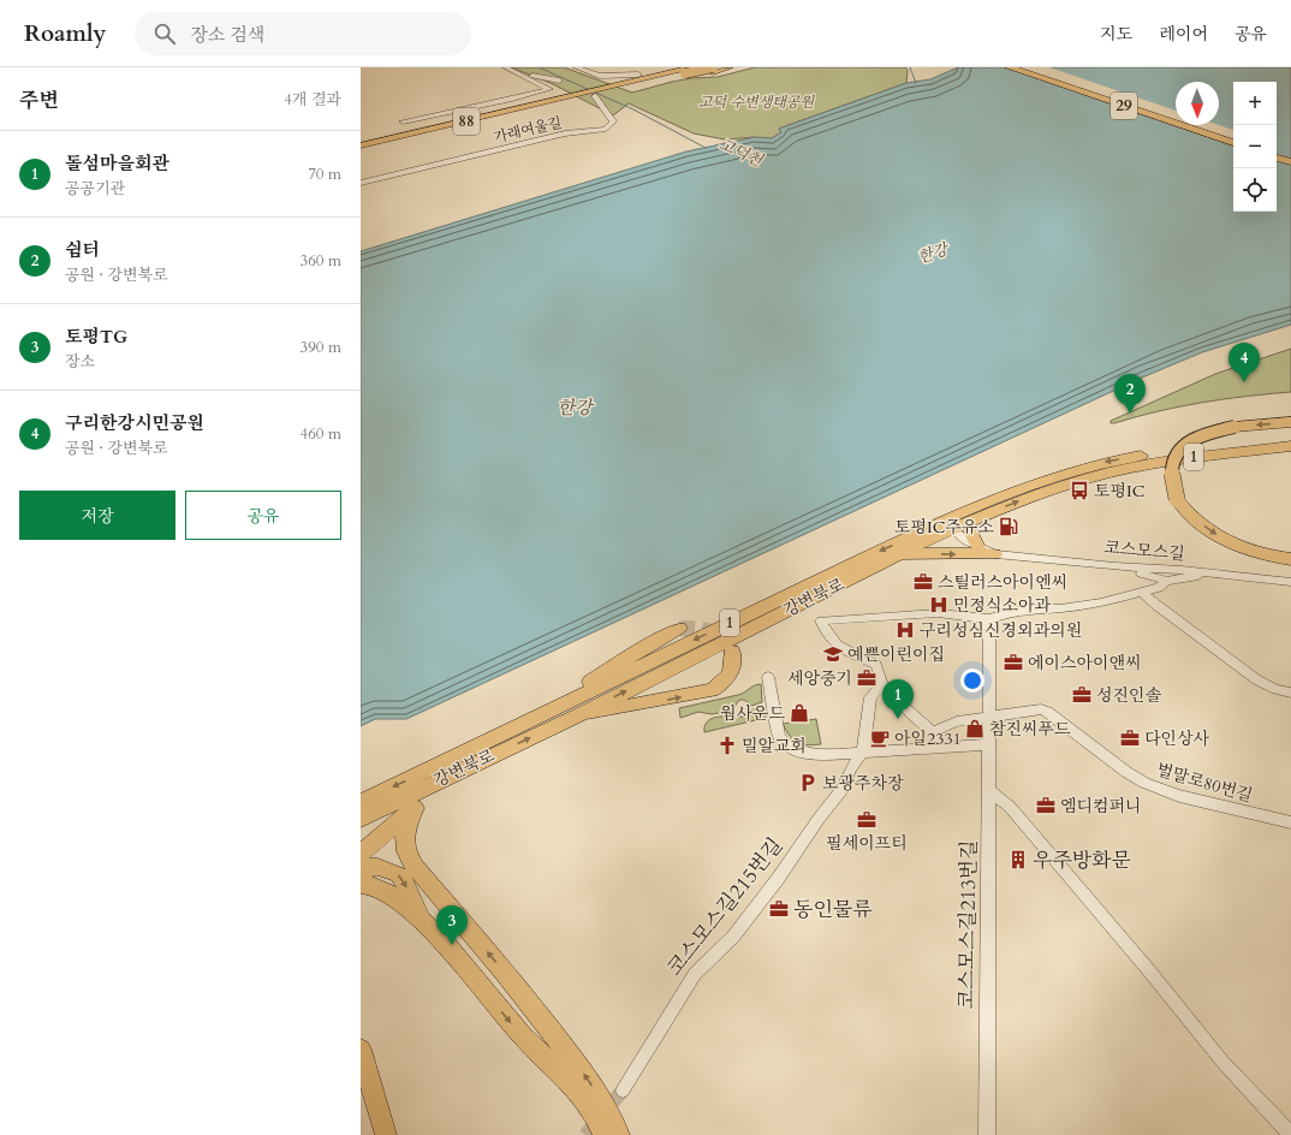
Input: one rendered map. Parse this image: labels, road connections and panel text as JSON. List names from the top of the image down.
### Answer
{
  "streets": {
    "highway": [
      "29",
      "88",
      "1",
      "강변북로"
    ],
    "street": [
      "가래여울길",
      "코스모스길",
      "벌말로80번길",
      "코스모스길215번길",
      "코스모스길213번길"
    ]
  },
  "crossings": [
    ["1", "강변북로"],
    ["벌말로80번길", "코스모스길213번길"]
  ],
  "water": ["고덕천", "한강"],
  "parks": ["고덕 수변생태공원"],
  "places": {
    "bus stop": ["토평IC"],
    "fuel station": ["토평IC주유소"],
    "office": [
      "스틸러스아이엔씨",
      "에이스아이앤씨",
      "세앙중기",
      "성진인솔",
      "다인상사",
      "엠디컴퍼니",
      "필세이프티",
      "동인물류"
    ],
    "hospital": ["민정식소아과", "구리성심신경외과의원"],
    "school or university": ["예쁜이린이집"],
    "shop": ["웜사운드", "참진씨푸드"],
    "cafe": ["아일2331"],
    "church": ["밀알교회"],
    "parking": ["보광주차장"],
    "building": ["우주방화문"]
  },
  "north": "bottom",
  "page": {
    "header": "Roamly",
    "search": "장소 검색",
    "nav": ["지도", "레이어", "공유"],
    "heading": ["주변", "4개 결과"],
    "map_buttons": ["+", "−"],
    "list": [
      {
        "mark": "1",
        "name": "돌섬마을회관",
        "note": "공공기관",
        "value": "70 m"
      },
      {
        "mark": "2",
        "name": "쉼터",
        "note": "공원 · 강변북로",
        "value": "360 m"
      },
      {
        "mark": "3",
        "name": "토평TG",
        "note": "장소",
        "value": "390 m"
      },
      {
        "mark": "4",
        "name": "구리한강시민공원",
        "note": "공원 · 강변북로",
        "value": "460 m"
      }
    ],
    "pins": [
      "4",
      "2",
      "1",
      "3"
    ],
    "buttons": ["저장", "공유"]
  }
}
